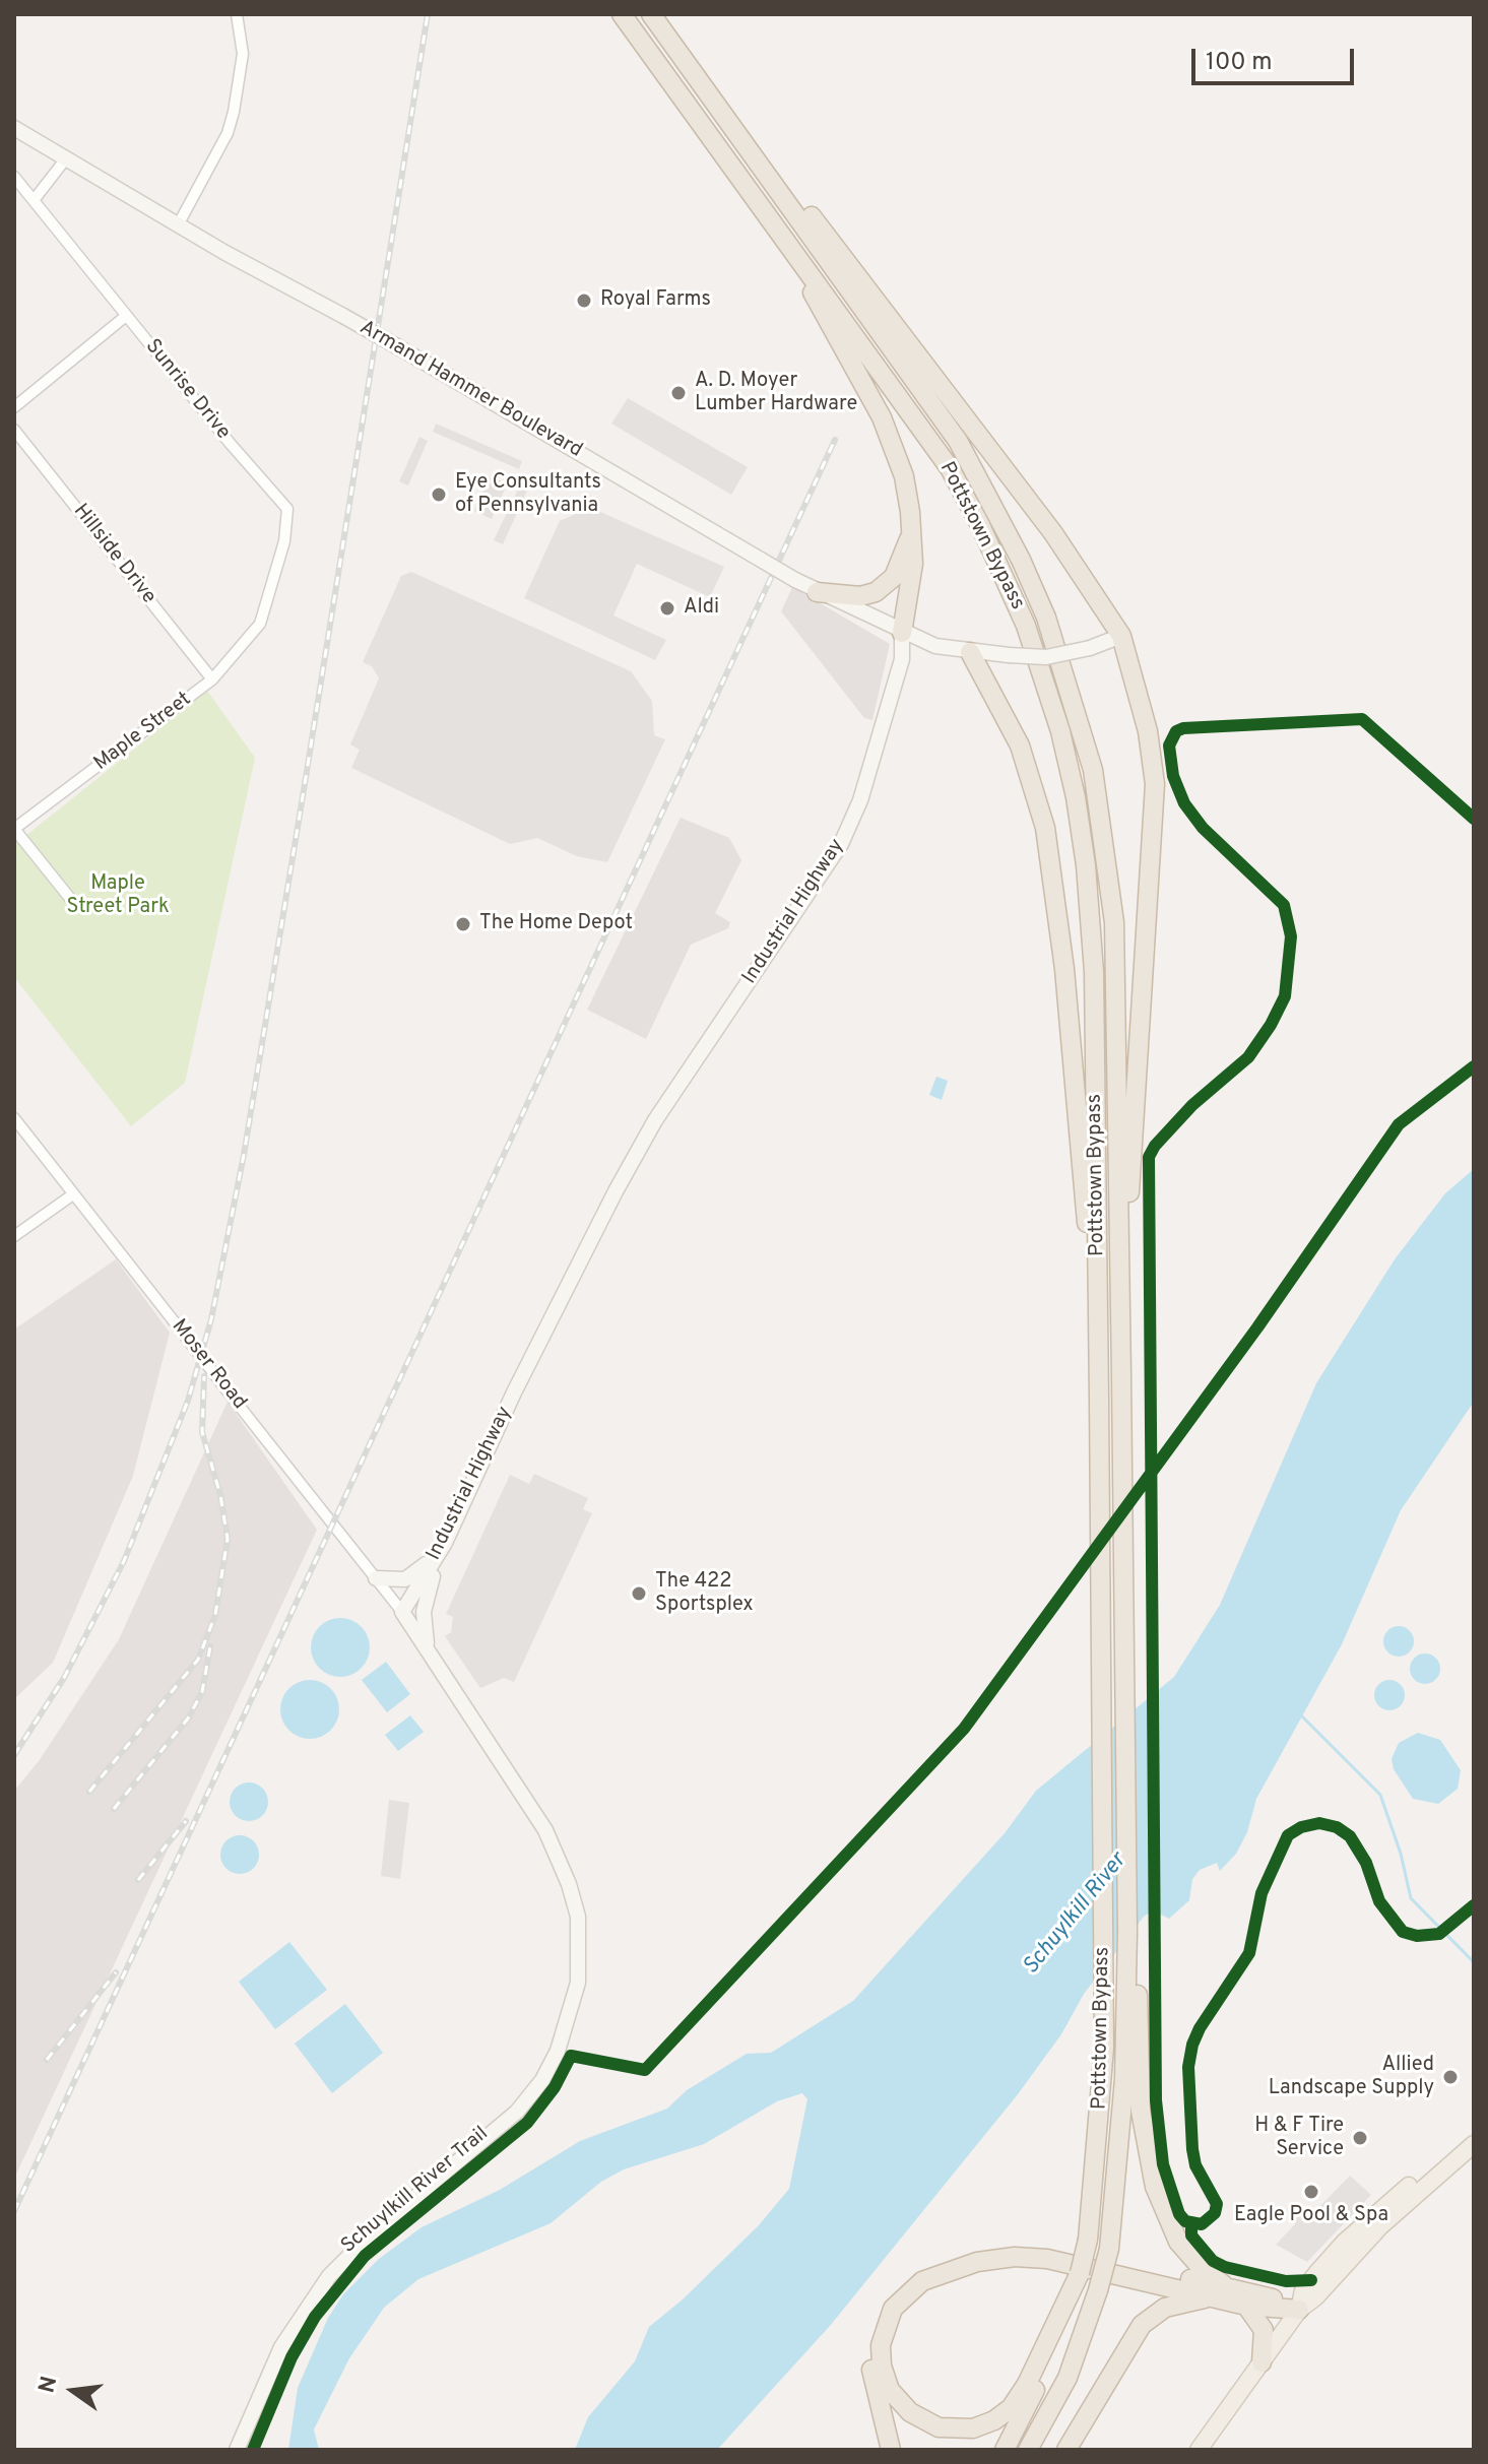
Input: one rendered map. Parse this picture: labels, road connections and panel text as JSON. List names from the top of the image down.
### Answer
{
  "streets": {
    "highway": ["Pottstown Bypass"],
    "street": [
      "Sunrise Drive",
      "Armand Hammer Boulevard",
      "Hillside Drive",
      "Maple Street",
      "Industrial Highway",
      "Moser Road"
    ],
    "cycle path": ["Schuylkill River Trail"]
  },
  "crossings": [
    ["Sunrise Drive", "Maple Street"],
    ["Armand Hammer Boulevard", "Industrial Highway"],
    ["Hillside Drive", "Maple Street"],
    ["Industrial Highway", "Moser Road"]
  ],
  "water": ["Schuylkill River"],
  "parks": ["Maple Street Park"],
  "places": [
    "Royal Farms",
    "A. D. Moyer Lumber Hardware",
    "Eye Consultants of Pennsylvania",
    "Aldi",
    "The Home Depot",
    "The 422 Sportsplex",
    "Allied Landscape Supply",
    "H & F Tire Service",
    "Eagle Pool & Spa"
  ],
  "scale_bar": "100 m",
  "north": "left"
}
